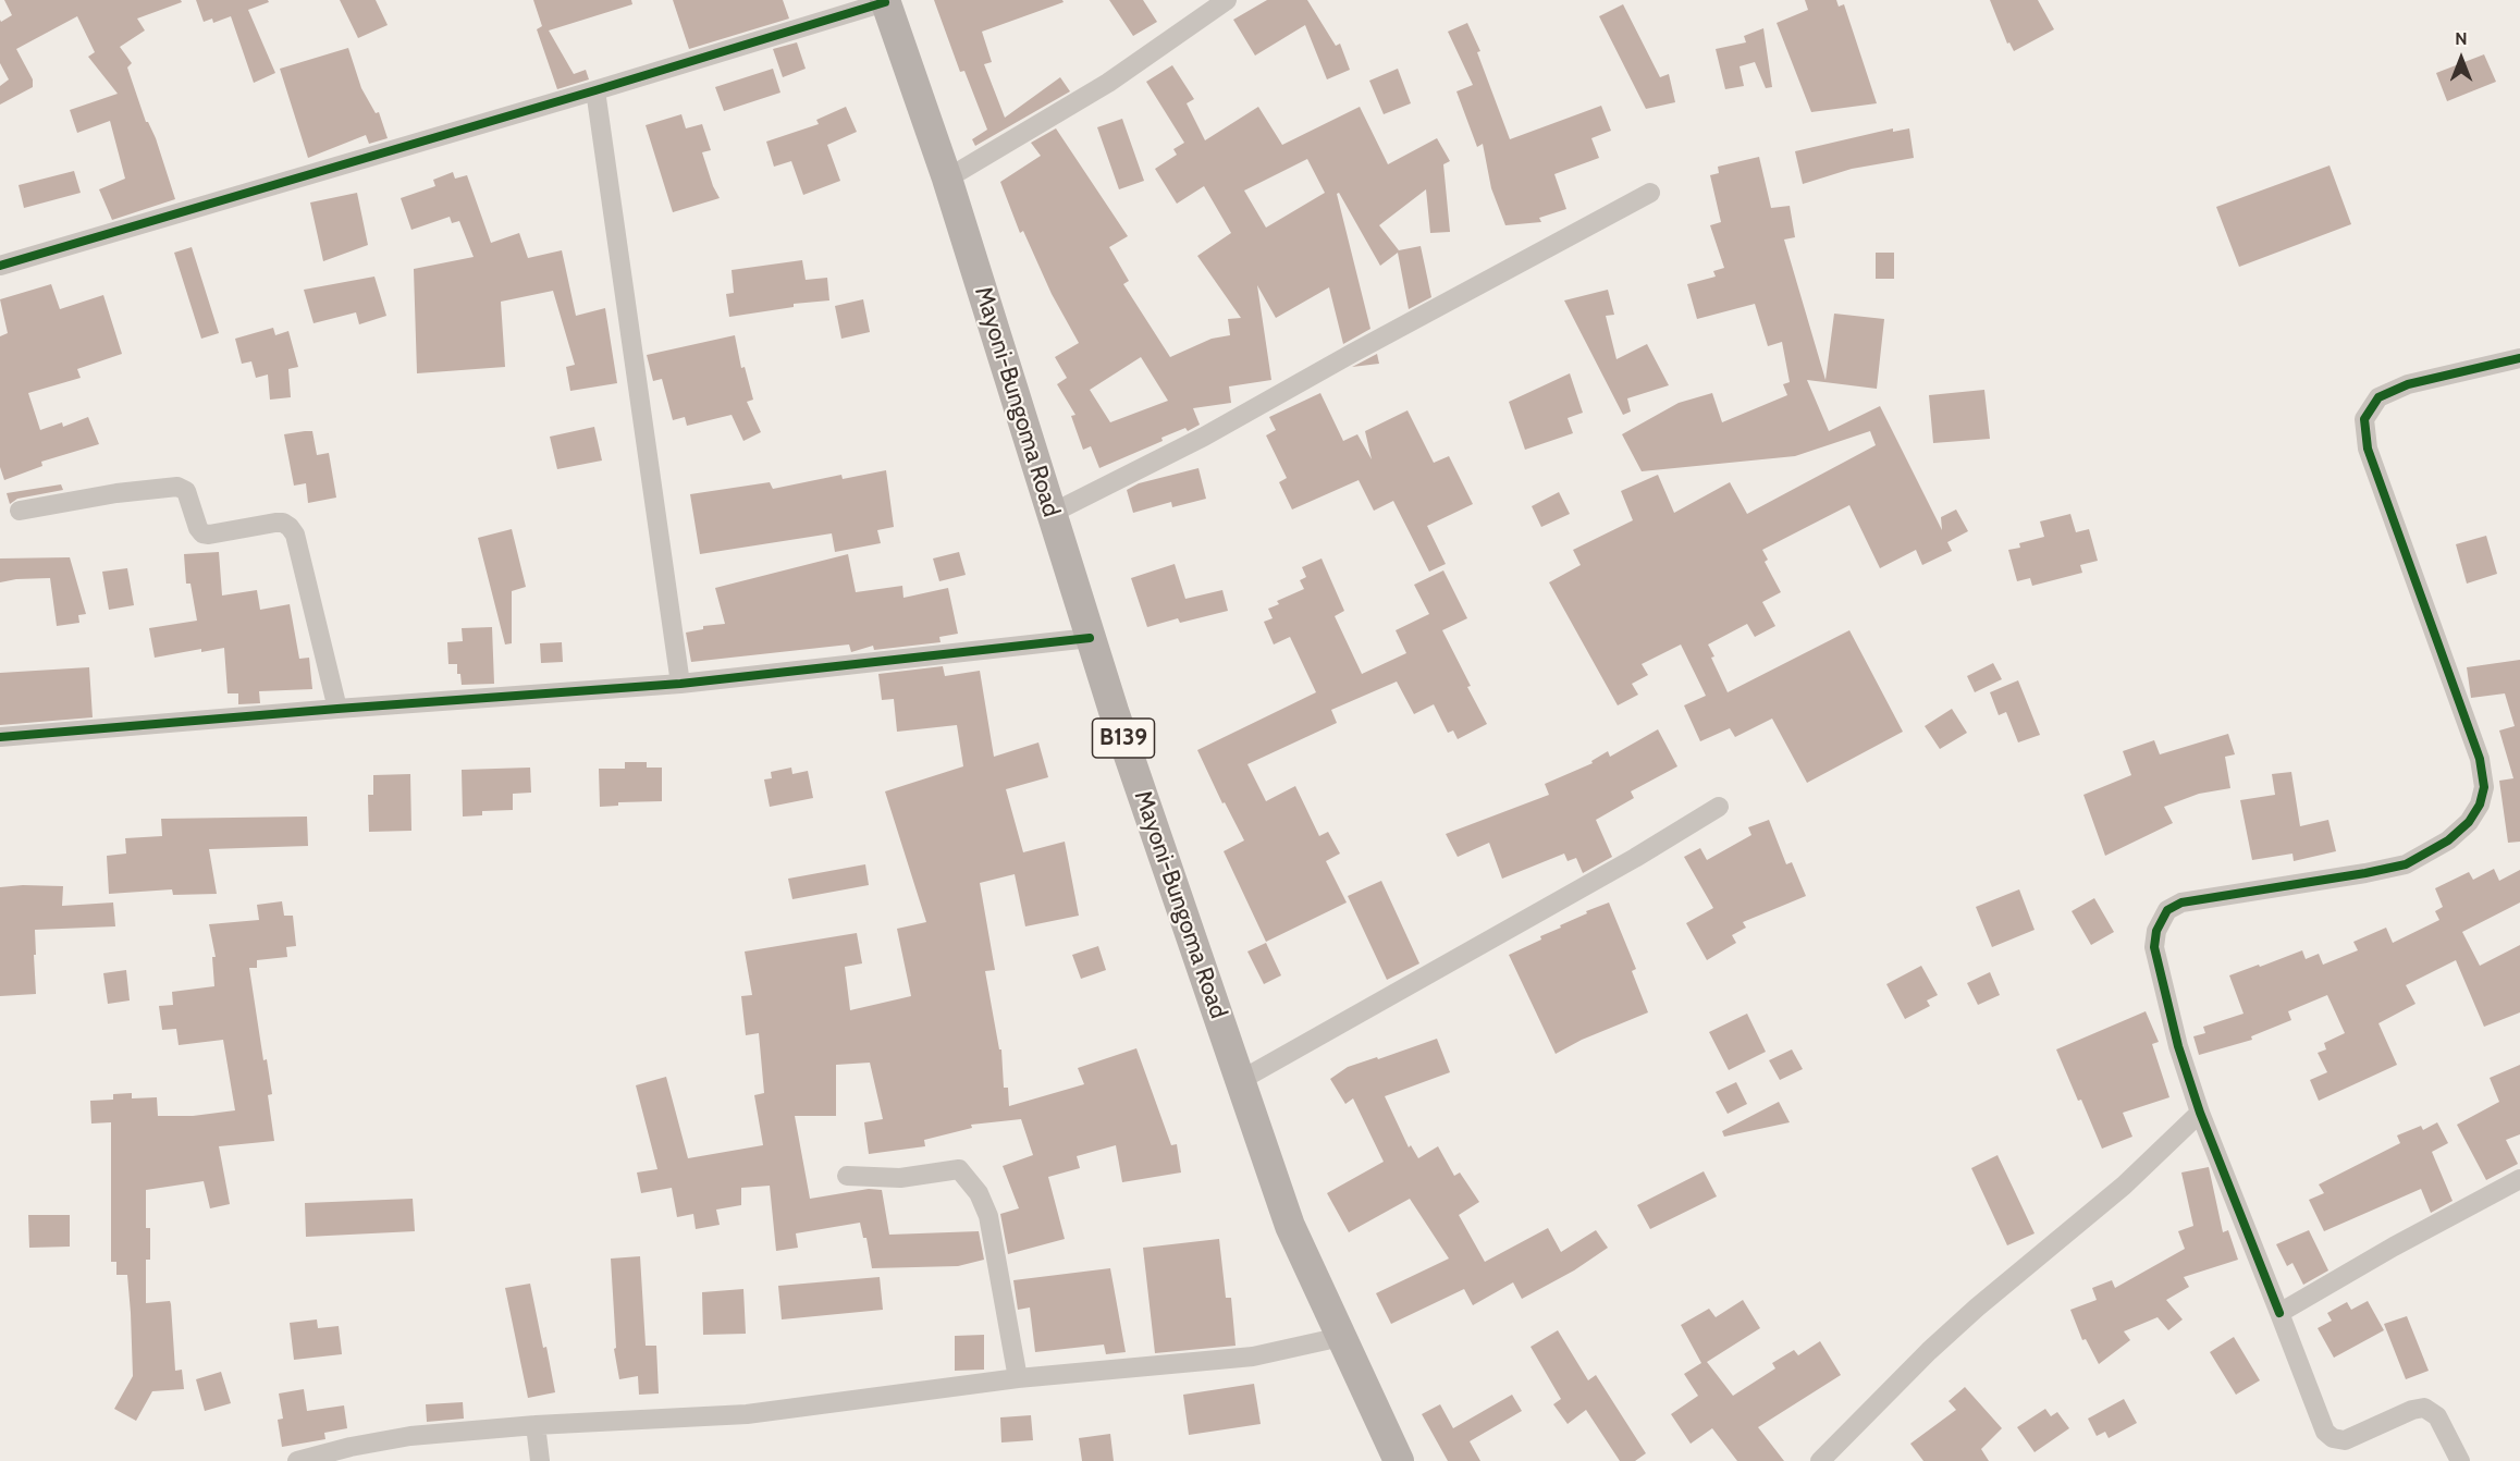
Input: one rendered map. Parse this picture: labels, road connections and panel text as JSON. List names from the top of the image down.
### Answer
{
  "streets": {
    "main road": ["Mayoni-Bungoma Road", "B139"]
  },
  "north": "top"
}
